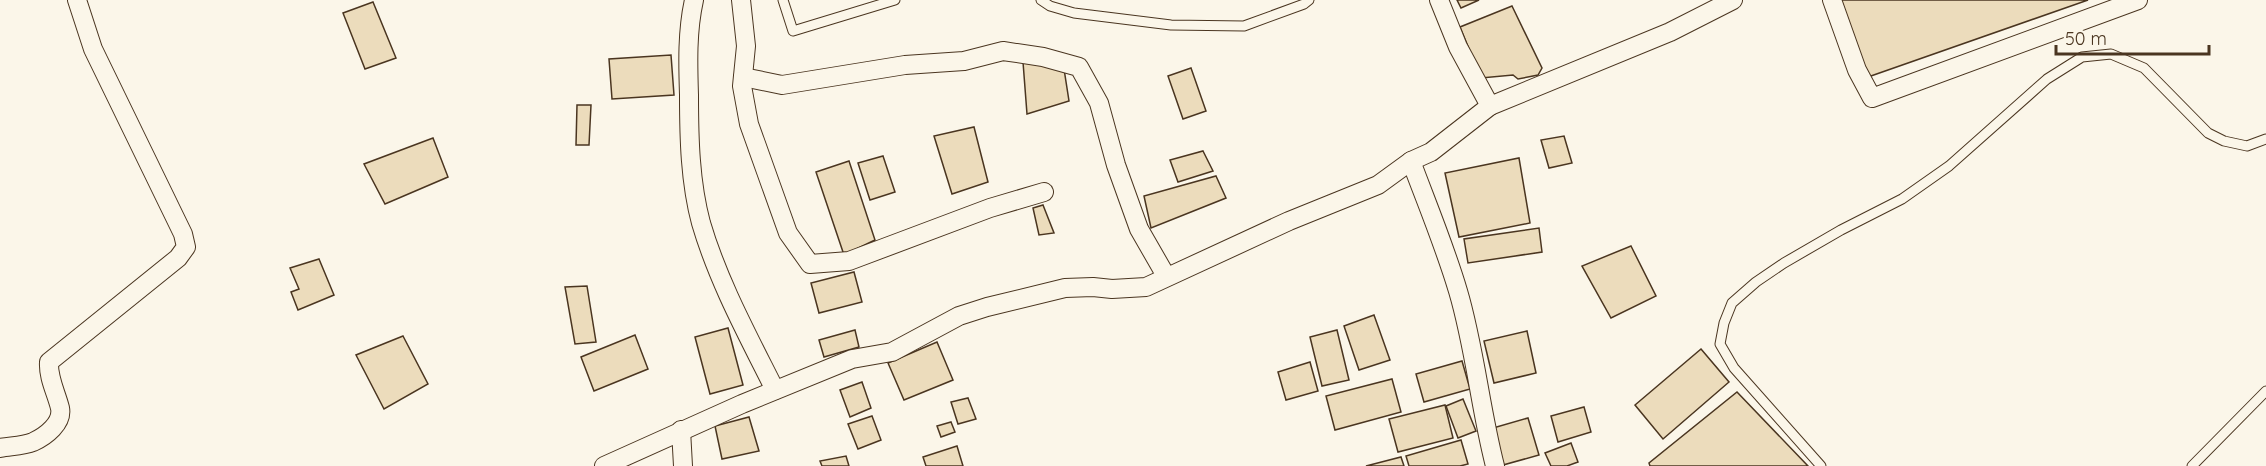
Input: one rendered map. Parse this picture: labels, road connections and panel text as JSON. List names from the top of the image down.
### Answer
{
  "scale_bar": "50 m"
}
